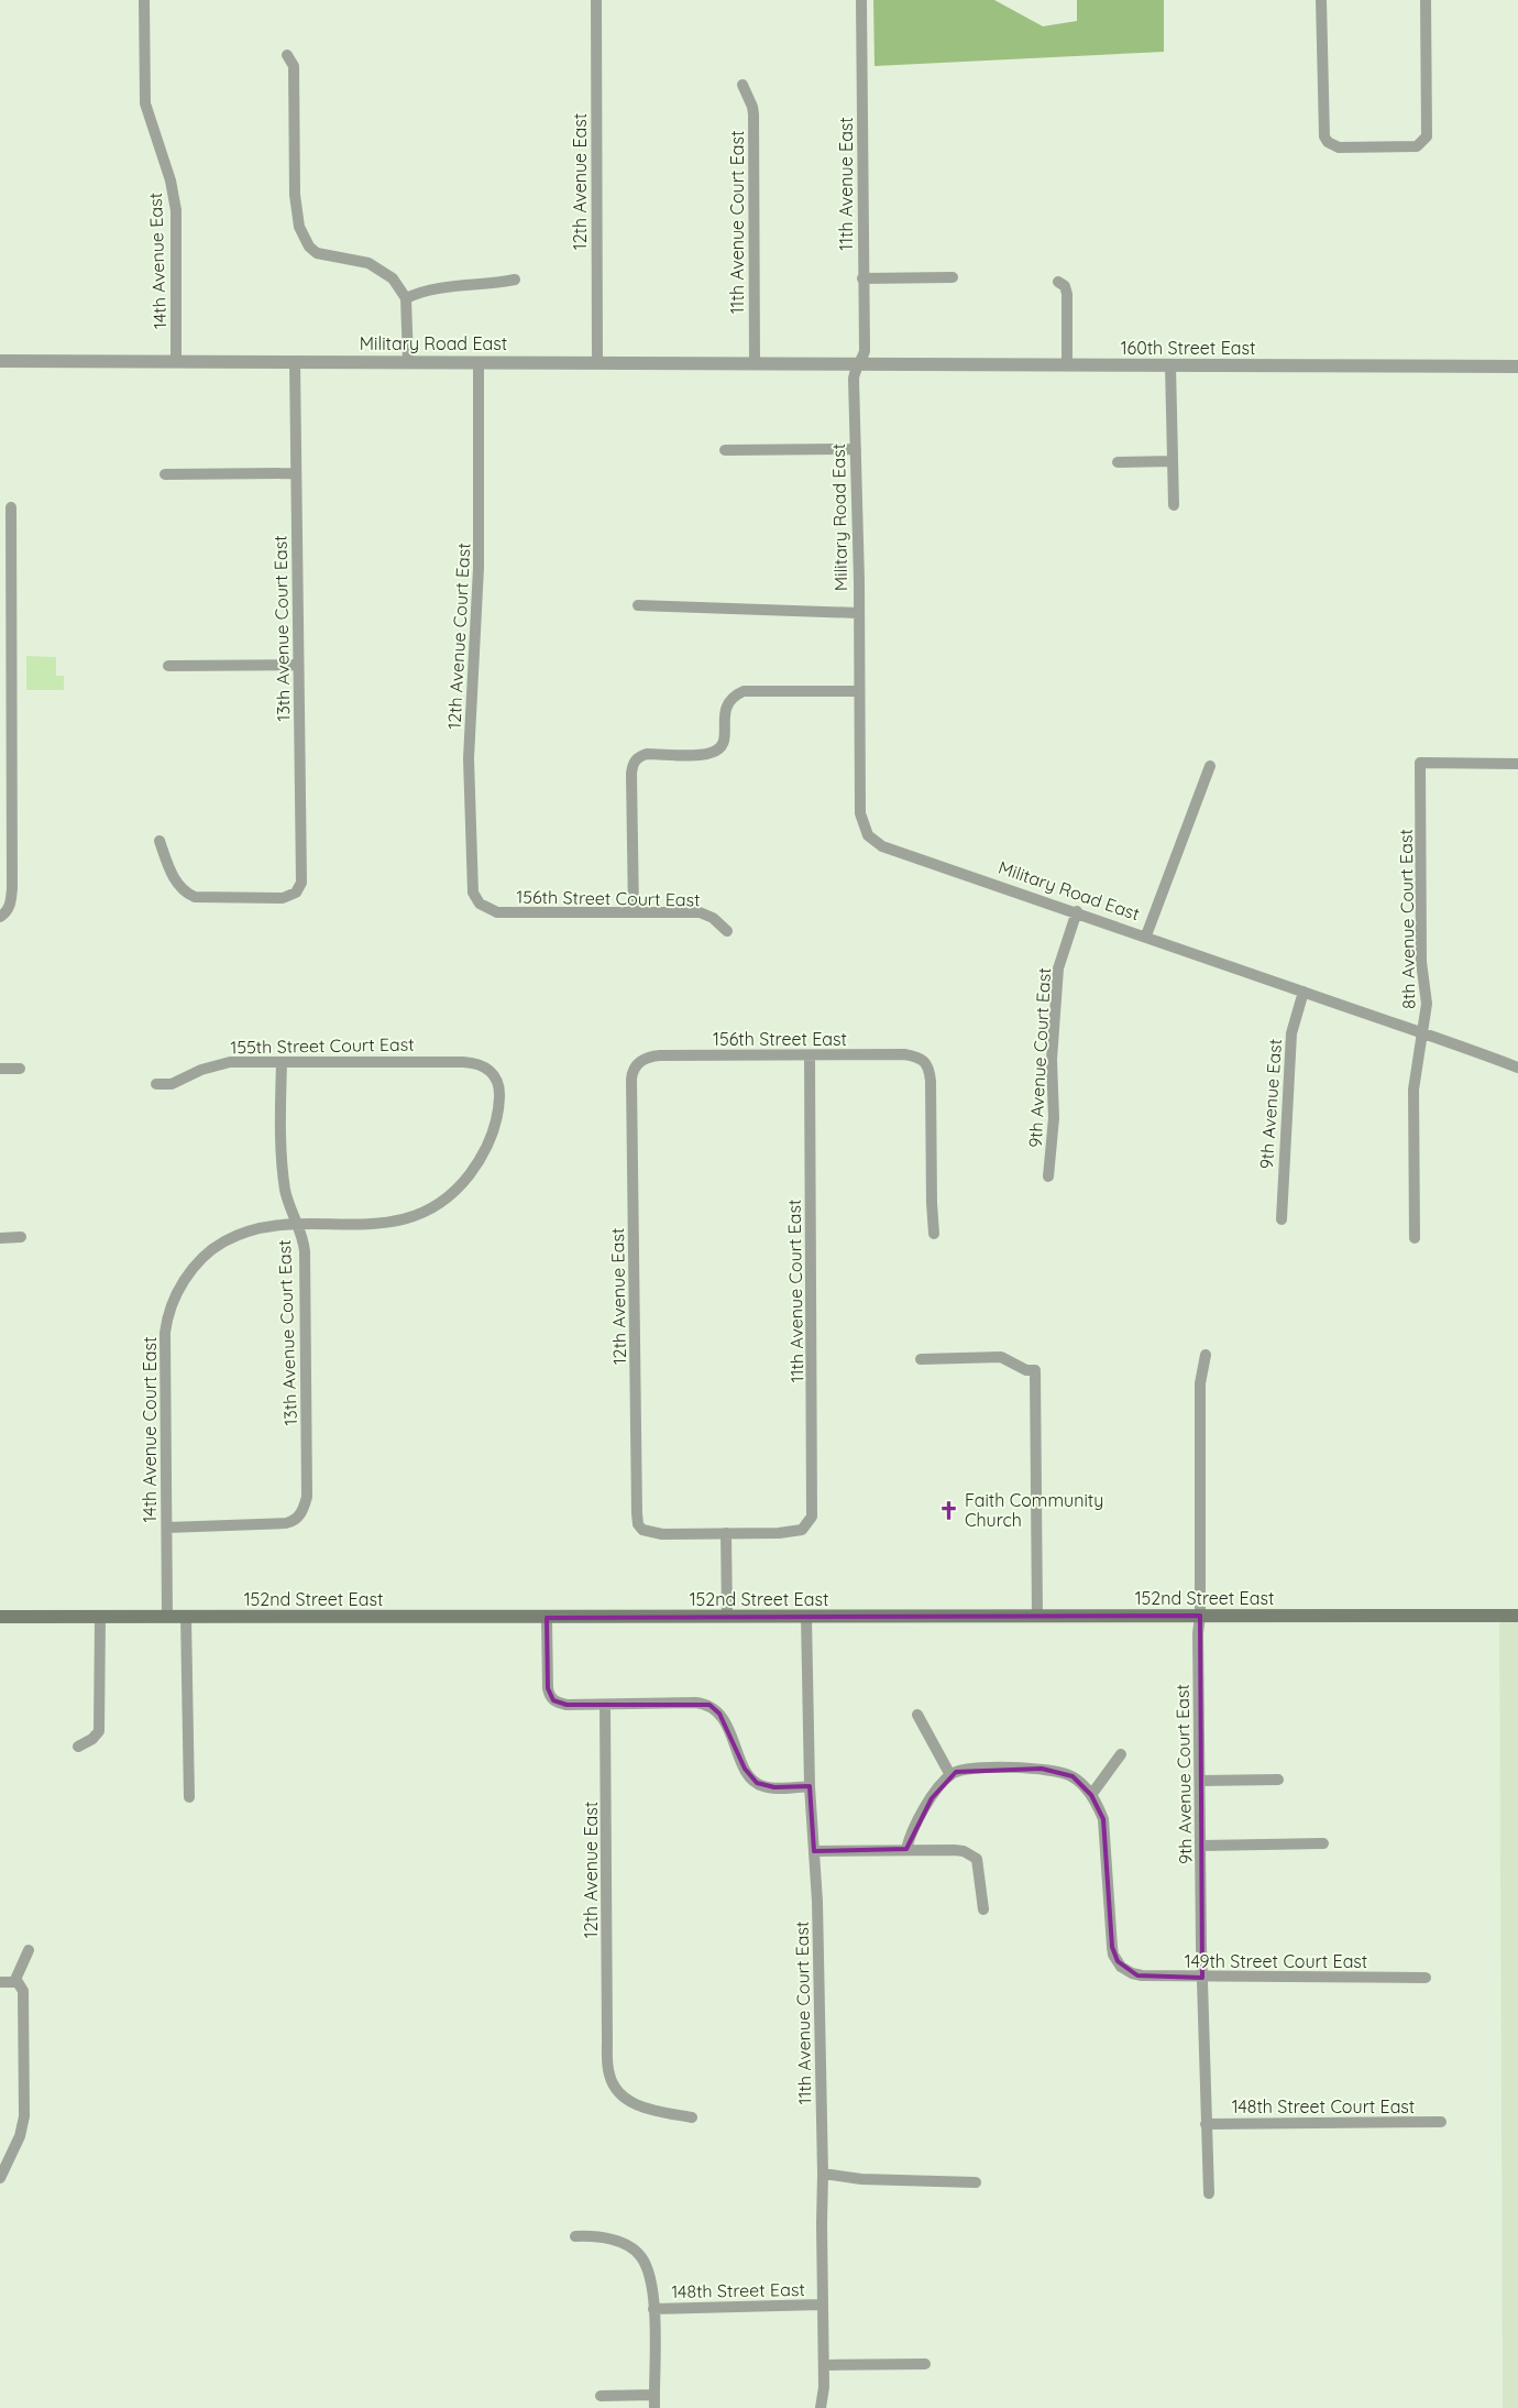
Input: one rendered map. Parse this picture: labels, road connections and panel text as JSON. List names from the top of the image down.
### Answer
{
  "streets": {
    "main road": ["152nd Street East"],
    "street": [
      "12th Avenue East",
      "11th Avenue East",
      "11th Avenue Court East",
      "14th Avenue East",
      "Military Road East",
      "160th Street East",
      "13th Avenue Court East",
      "12th Avenue Court East",
      "156th Street Court East",
      "8th Avenue Court East",
      "156th Street East",
      "155th Street Court East",
      "9th Avenue Court East",
      "9th Avenue East",
      "14th Avenue Court East",
      "149th Street Court East",
      "148th Street Court East",
      "148th Street East"
    ]
  },
  "crossings": [
    ["12th Avenue East", "11th Avenue Court East"],
    ["12th Avenue East", "Military Road East"],
    ["12th Avenue East", "156th Street East"],
    ["11th Avenue East", "Military Road East"],
    ["11th Avenue East", "160th Street East"],
    ["11th Avenue Court East", "Military Road East"],
    ["11th Avenue Court East", "156th Street East"],
    ["11th Avenue Court East", "152nd Street East"],
    ["11th Avenue Court East", "148th Street East"],
    ["14th Avenue East", "Military Road East"],
    ["Military Road East", "160th Street East"],
    ["Military Road East", "13th Avenue Court East"],
    ["Military Road East", "12th Avenue Court East"],
    ["Military Road East", "8th Avenue Court East"],
    ["Military Road East", "9th Avenue Court East"],
    ["Military Road East", "9th Avenue East"],
    ["13th Avenue Court East", "155th Street Court East"],
    ["13th Avenue Court East", "14th Avenue Court East"],
    ["12th Avenue Court East", "156th Street Court East"],
    ["155th Street Court East", "14th Avenue Court East"],
    ["9th Avenue Court East", "152nd Street East"],
    ["9th Avenue Court East", "149th Street Court East"],
    ["9th Avenue Court East", "148th Street Court East"],
    ["14th Avenue Court East", "152nd Street East"]
  ],
  "places": {
    "church": ["Faith Community Church"]
  }
}
